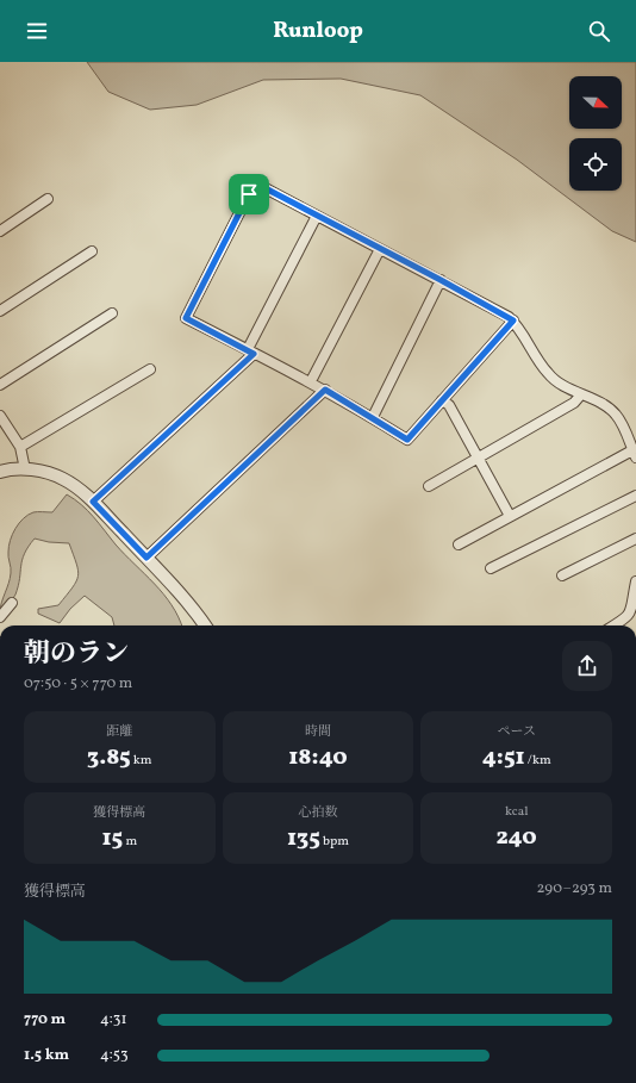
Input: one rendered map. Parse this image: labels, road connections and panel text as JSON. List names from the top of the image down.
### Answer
{
  "north": "right",
  "page": {
    "header": "Runloop",
    "heading": ["朝のラン", "07:50 · 5 × 770 m"],
    "stats": [
      ["距離", "3.85 km"],
      ["時間", "18:40"],
      ["ペース", "4:51 /km"],
      ["獲得標高", "15 m"],
      ["心拍数", "135 bpm"],
      ["kcal", "240"]
    ],
    "chart": ["獲得標高", "290–293 m"],
    "list": [
      {
        "name": "770 m",
        "note": "4:31"
      },
      {
        "name": "1.5 km",
        "note": "4:53"
      }
    ]
  }
}
